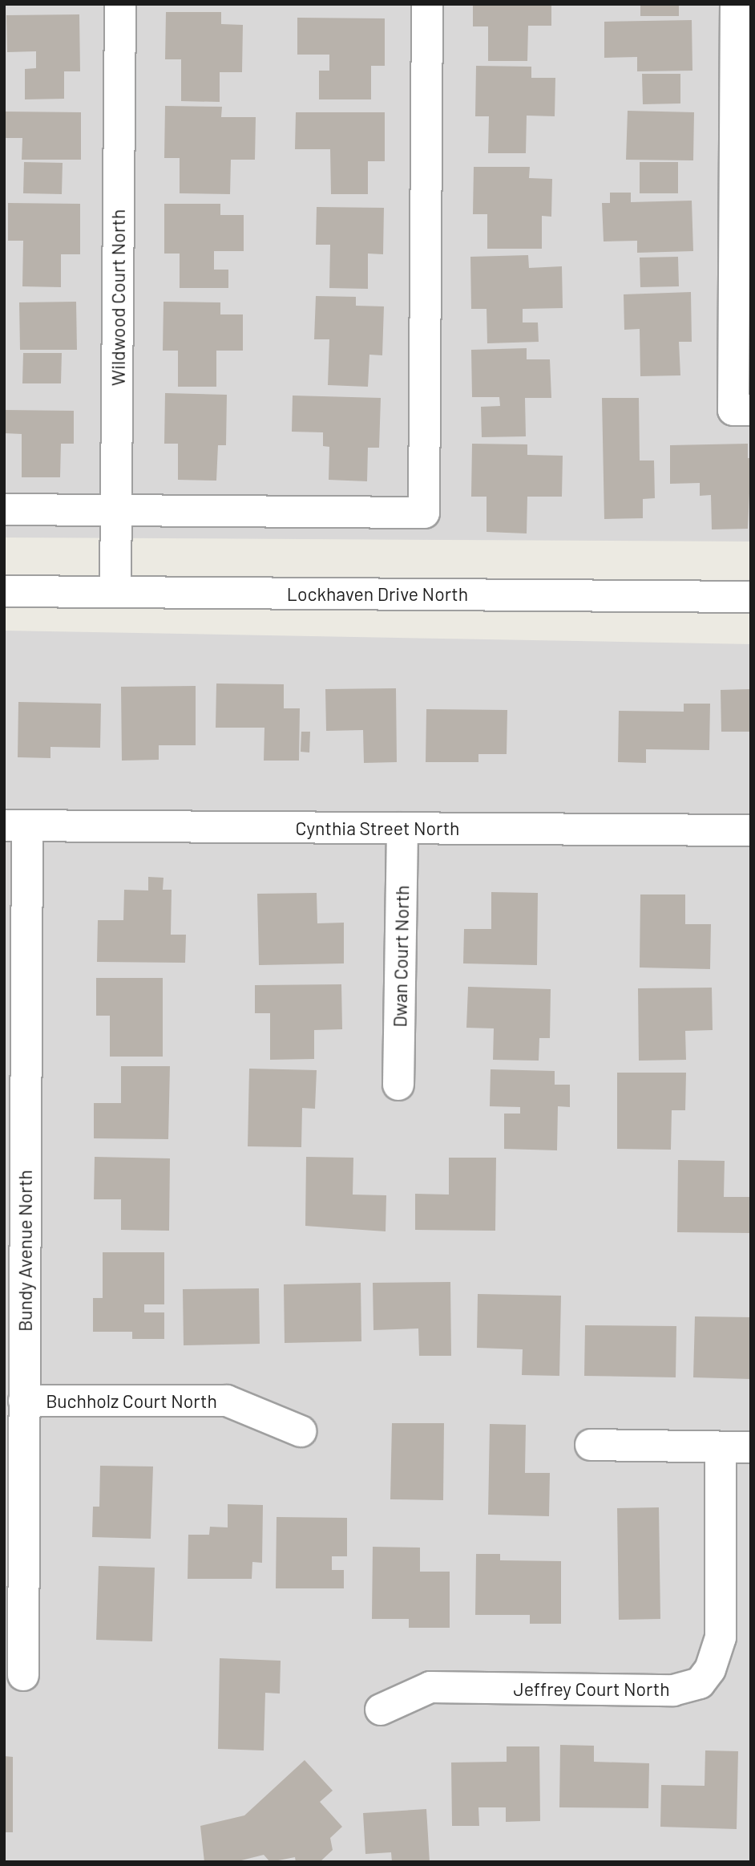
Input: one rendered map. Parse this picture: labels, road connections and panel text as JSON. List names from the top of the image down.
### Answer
{
  "streets": {
    "street": [
      "Wildwood Court North",
      "Lockhaven Drive North",
      "Cynthia Street North",
      "Dwan Court North",
      "Bundy Avenue North",
      "Buchholz Court North",
      "Jeffrey Court North"
    ]
  },
  "crossings": [
    ["Wildwood Court North", "Lockhaven Drive North"],
    ["Cynthia Street North", "Dwan Court North"],
    ["Cynthia Street North", "Bundy Avenue North"],
    ["Bundy Avenue North", "Buchholz Court North"]
  ]
}
